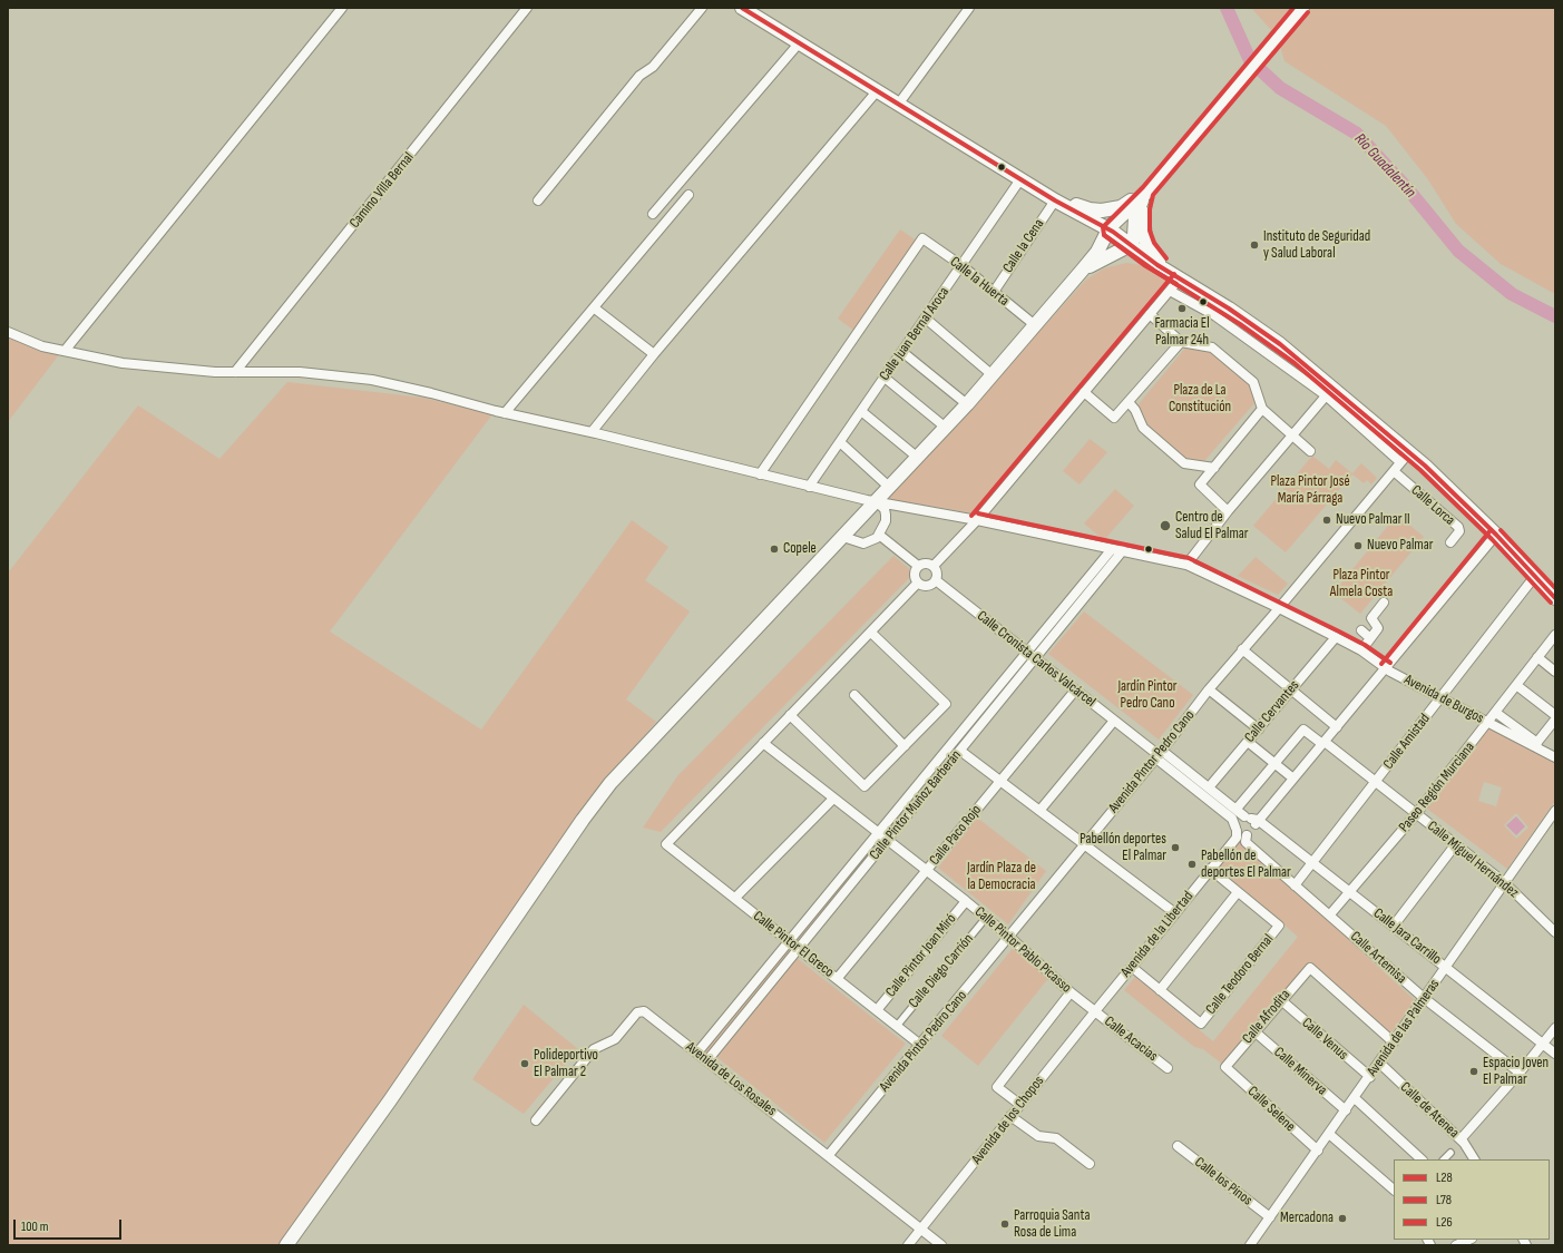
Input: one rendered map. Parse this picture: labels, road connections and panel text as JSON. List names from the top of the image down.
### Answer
{
  "streets": {
    "main road": ["Calle Lorca"],
    "street": [
      "Camino Villa Bernal",
      "Calle la Cena",
      "Calle la Huerta",
      "Calle Juan Bernal Aroca",
      "Calle Cronista Carlos Valcárcel",
      "Avenida de Burgos",
      "Calle Cervantes",
      "Calle Amistad",
      "Avenida Pintor Pedro Cano",
      "Paseo Región Murciana",
      "Calle Pintor Muñoz Barberán",
      "Calle Paco Rojo",
      "Calle Miguel Hernández",
      "Avenida de la Libertad",
      "Calle Jara Carrillo",
      "Calle Pintor El Greco",
      "Calle Pintor Pablo Picasso",
      "Calle Pintor Joan Miró",
      "Calle Artemisa",
      "Calle Diego Carrión",
      "Calle Teodoro Bernal",
      "Calle Afrodita",
      "Avenida de las Palmeras",
      "Calle Acacias",
      "Calle Venus",
      "Calle Minerva",
      "Avenida de Los Rosales",
      "Calle Selene",
      "Calle de Atenea",
      "Avenida de los Chopos",
      "Calle los Pinos"
    ]
  },
  "crossings": [
    ["Camino Villa Bernal", "Avenida de Burgos"],
    ["Calle la Cena", "Calle la Huerta"],
    ["Calle la Cena", "Calle Lorca"],
    ["Calle la Huerta", "Calle Juan Bernal Aroca"],
    ["Calle la Huerta", "Avenida de Burgos"],
    ["Calle Juan Bernal Aroca", "Calle Lorca"],
    ["Calle Juan Bernal Aroca", "Avenida de Burgos"],
    ["Calle Lorca", "Calle Amistad"],
    ["Calle Lorca", "Avenida Pintor Pedro Cano"],
    ["Calle Cronista Carlos Valcárcel", "Calle Cervantes"],
    ["Calle Cronista Carlos Valcárcel", "Avenida Pintor Pedro Cano"],
    ["Calle Cronista Carlos Valcárcel", "Calle Pintor Muñoz Barberán"],
    ["Calle Cronista Carlos Valcárcel", "Calle Paco Rojo"],
    ["Calle Cronista Carlos Valcárcel", "Avenida de la Libertad"],
    ["Calle Cronista Carlos Valcárcel", "Calle Jara Carrillo"],
    ["Calle Cronista Carlos Valcárcel", "Calle Artemisa"],
    ["Avenida de Burgos", "Calle Cervantes"],
    ["Avenida de Burgos", "Calle Amistad"],
    ["Avenida de Burgos", "Avenida Pintor Pedro Cano"],
    ["Avenida de Burgos", "Paseo Región Murciana"],
    ["Avenida de Burgos", "Calle Pintor Muñoz Barberán"],
    ["Calle Amistad", "Calle Miguel Hernández"],
    ["Calle Amistad", "Calle Jara Carrillo"],
    ["Calle Amistad", "Calle Artemisa"],
    ["Avenida Pintor Pedro Cano", "Calle Pintor El Greco"],
    ["Avenida Pintor Pedro Cano", "Calle Pintor Pablo Picasso"],
    ["Avenida Pintor Pedro Cano", "Avenida de Los Rosales"],
    ["Paseo Región Murciana", "Calle Miguel Hernández"],
    ["Paseo Región Murciana", "Calle Jara Carrillo"],
    ["Paseo Región Murciana", "Calle Artemisa"],
    ["Calle Pintor Muñoz Barberán", "Calle Pintor El Greco"],
    ["Calle Pintor Muñoz Barberán", "Calle Pintor Pablo Picasso"],
    ["Calle Pintor Muñoz Barberán", "Avenida de Los Rosales"],
    ["Calle Paco Rojo", "Calle Pintor El Greco"],
    ["Calle Paco Rojo", "Calle Pintor Pablo Picasso"],
    ["Calle Miguel Hernández", "Avenida de las Palmeras"],
    ["Avenida de la Libertad", "Calle Pintor Pablo Picasso"],
    ["Avenida de la Libertad", "Calle Artemisa"],
    ["Avenida de la Libertad", "Calle Acacias"],
    ["Avenida de la Libertad", "Avenida de los Chopos"],
    ["Calle Jara Carrillo", "Avenida de las Palmeras"],
    ["Calle Pintor El Greco", "Calle Pintor Pablo Picasso"],
    ["Calle Pintor El Greco", "Calle Pintor Joan Miró"],
    ["Calle Pintor El Greco", "Calle Diego Carrión"],
    ["Calle Pintor Pablo Picasso", "Calle Pintor Joan Miró"],
    ["Calle Pintor Pablo Picasso", "Calle Diego Carrión"],
    ["Calle Pintor Pablo Picasso", "Calle Acacias"],
    ["Calle Pintor Pablo Picasso", "Avenida de los Chopos"],
    ["Calle Artemisa", "Avenida de las Palmeras"],
    ["Calle Afrodita", "Avenida de las Palmeras"],
    ["Calle Afrodita", "Calle Venus"],
    ["Calle Afrodita", "Calle Minerva"],
    ["Calle Afrodita", "Calle Selene"],
    ["Avenida de las Palmeras", "Calle Venus"],
    ["Avenida de las Palmeras", "Calle Minerva"],
    ["Avenida de las Palmeras", "Calle Selene"],
    ["Avenida de las Palmeras", "Calle de Atenea"],
    ["Avenida de las Palmeras", "Calle los Pinos"],
    ["Calle Acacias", "Avenida de los Chopos"],
    ["Avenida de Los Rosales", "Avenida de los Chopos"]
  ],
  "water": ["Río Guadalentín"],
  "parks": [
    "Plaza de La Constitución",
    "Plaza Pintor José María Párraga",
    "Plaza Pintor Almela Costa",
    "Jardín Pintor Pedro Cano",
    "Jardín Plaza de la Democracia"
  ],
  "places": [
    "Instituto de Seguridad y Salud Laboral",
    "Farmacia El Palmar 24h",
    "Nuevo Palmar II",
    "Centro de Salud El Palmar",
    "Nuevo Palmar",
    "Copele",
    "Pabellón deportes El Palmar",
    "Pabellón de deportes El Palmar",
    "Polideportivo El Palmar 2",
    "Espacio Joven El Palmar",
    "Mercadona",
    "Parroquia Santa Rosa de Lima"
  ],
  "lines": ["transit line L28", "transit line L26", "transit line L78"],
  "legend": ["L28", "L78", "L26"],
  "scale_bar": "100 m"
}
